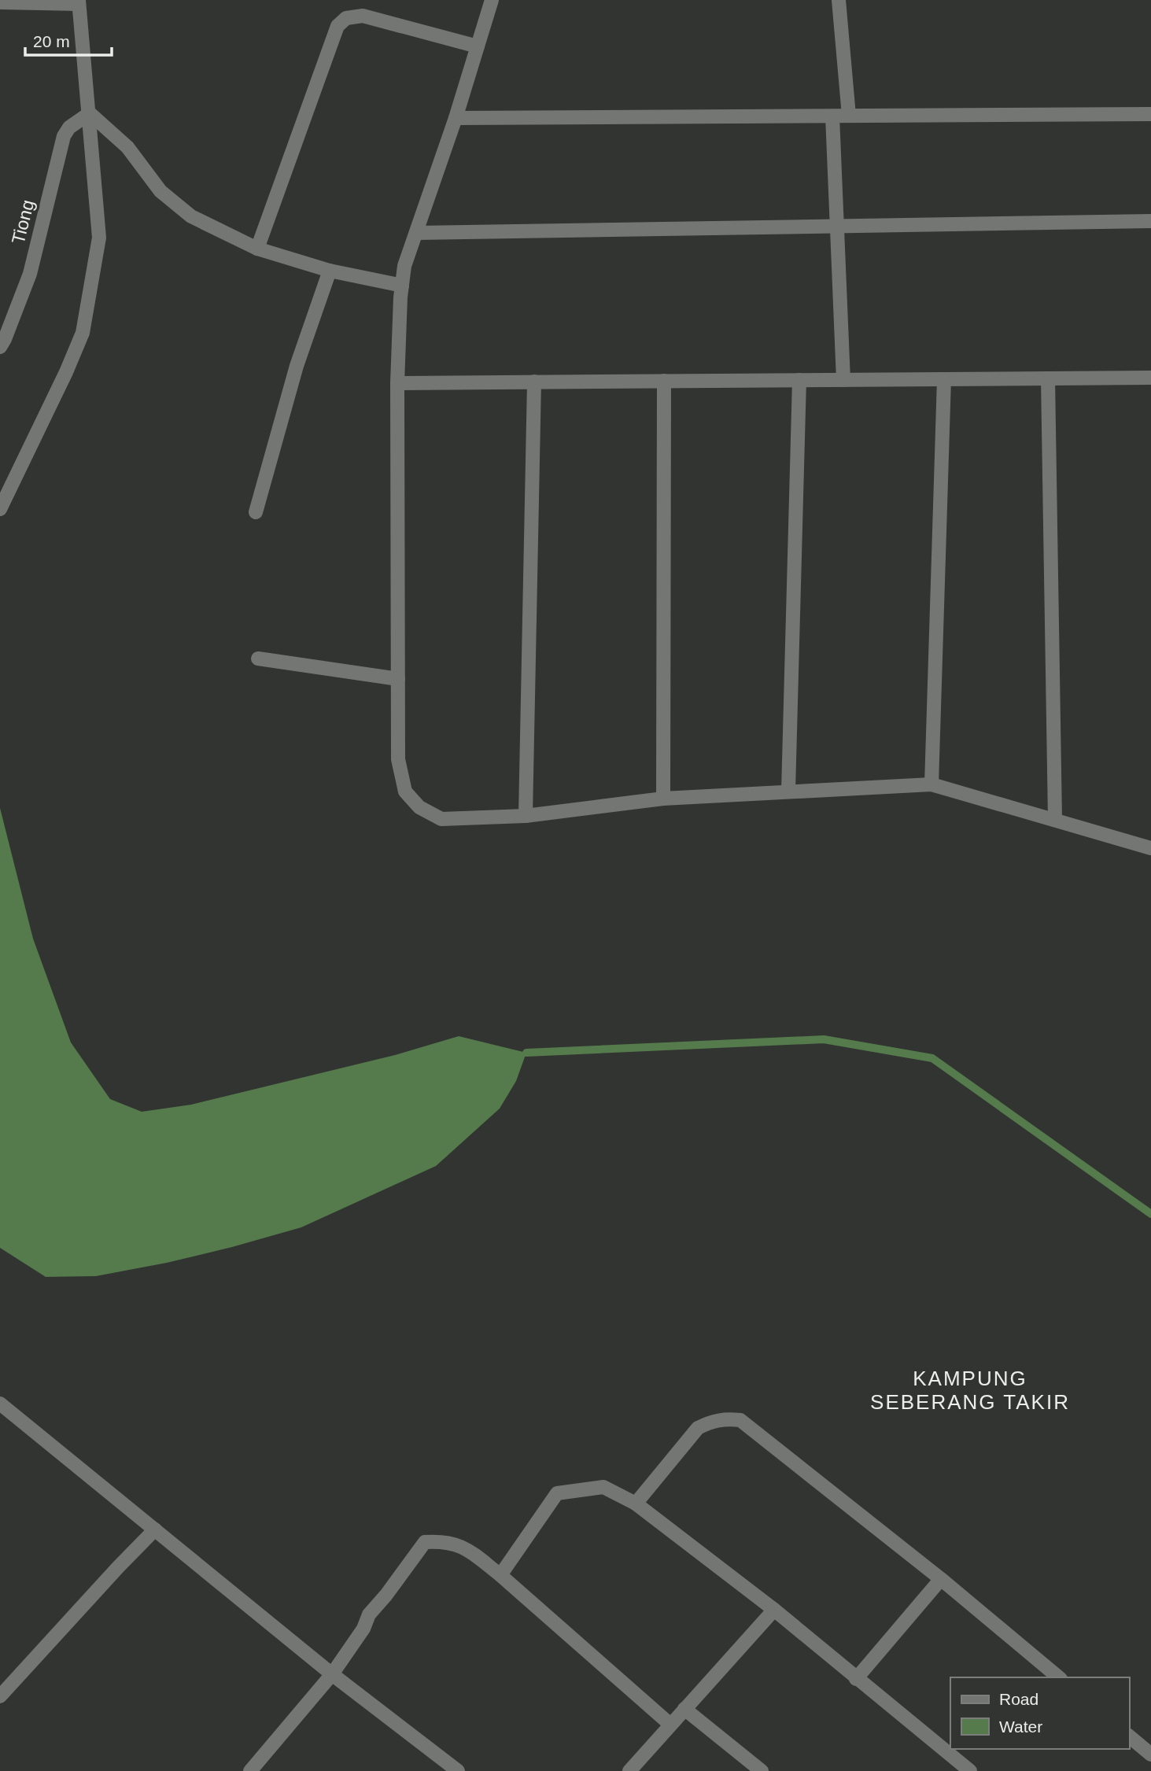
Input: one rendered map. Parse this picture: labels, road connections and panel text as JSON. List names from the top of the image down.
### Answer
{
  "streets": {
    "street": ["Tiong"]
  },
  "districts": ["KAMPUNG SEBERANG TAKIR"],
  "legend": ["Road", "Water"],
  "scale_bar": "20 m"
}
